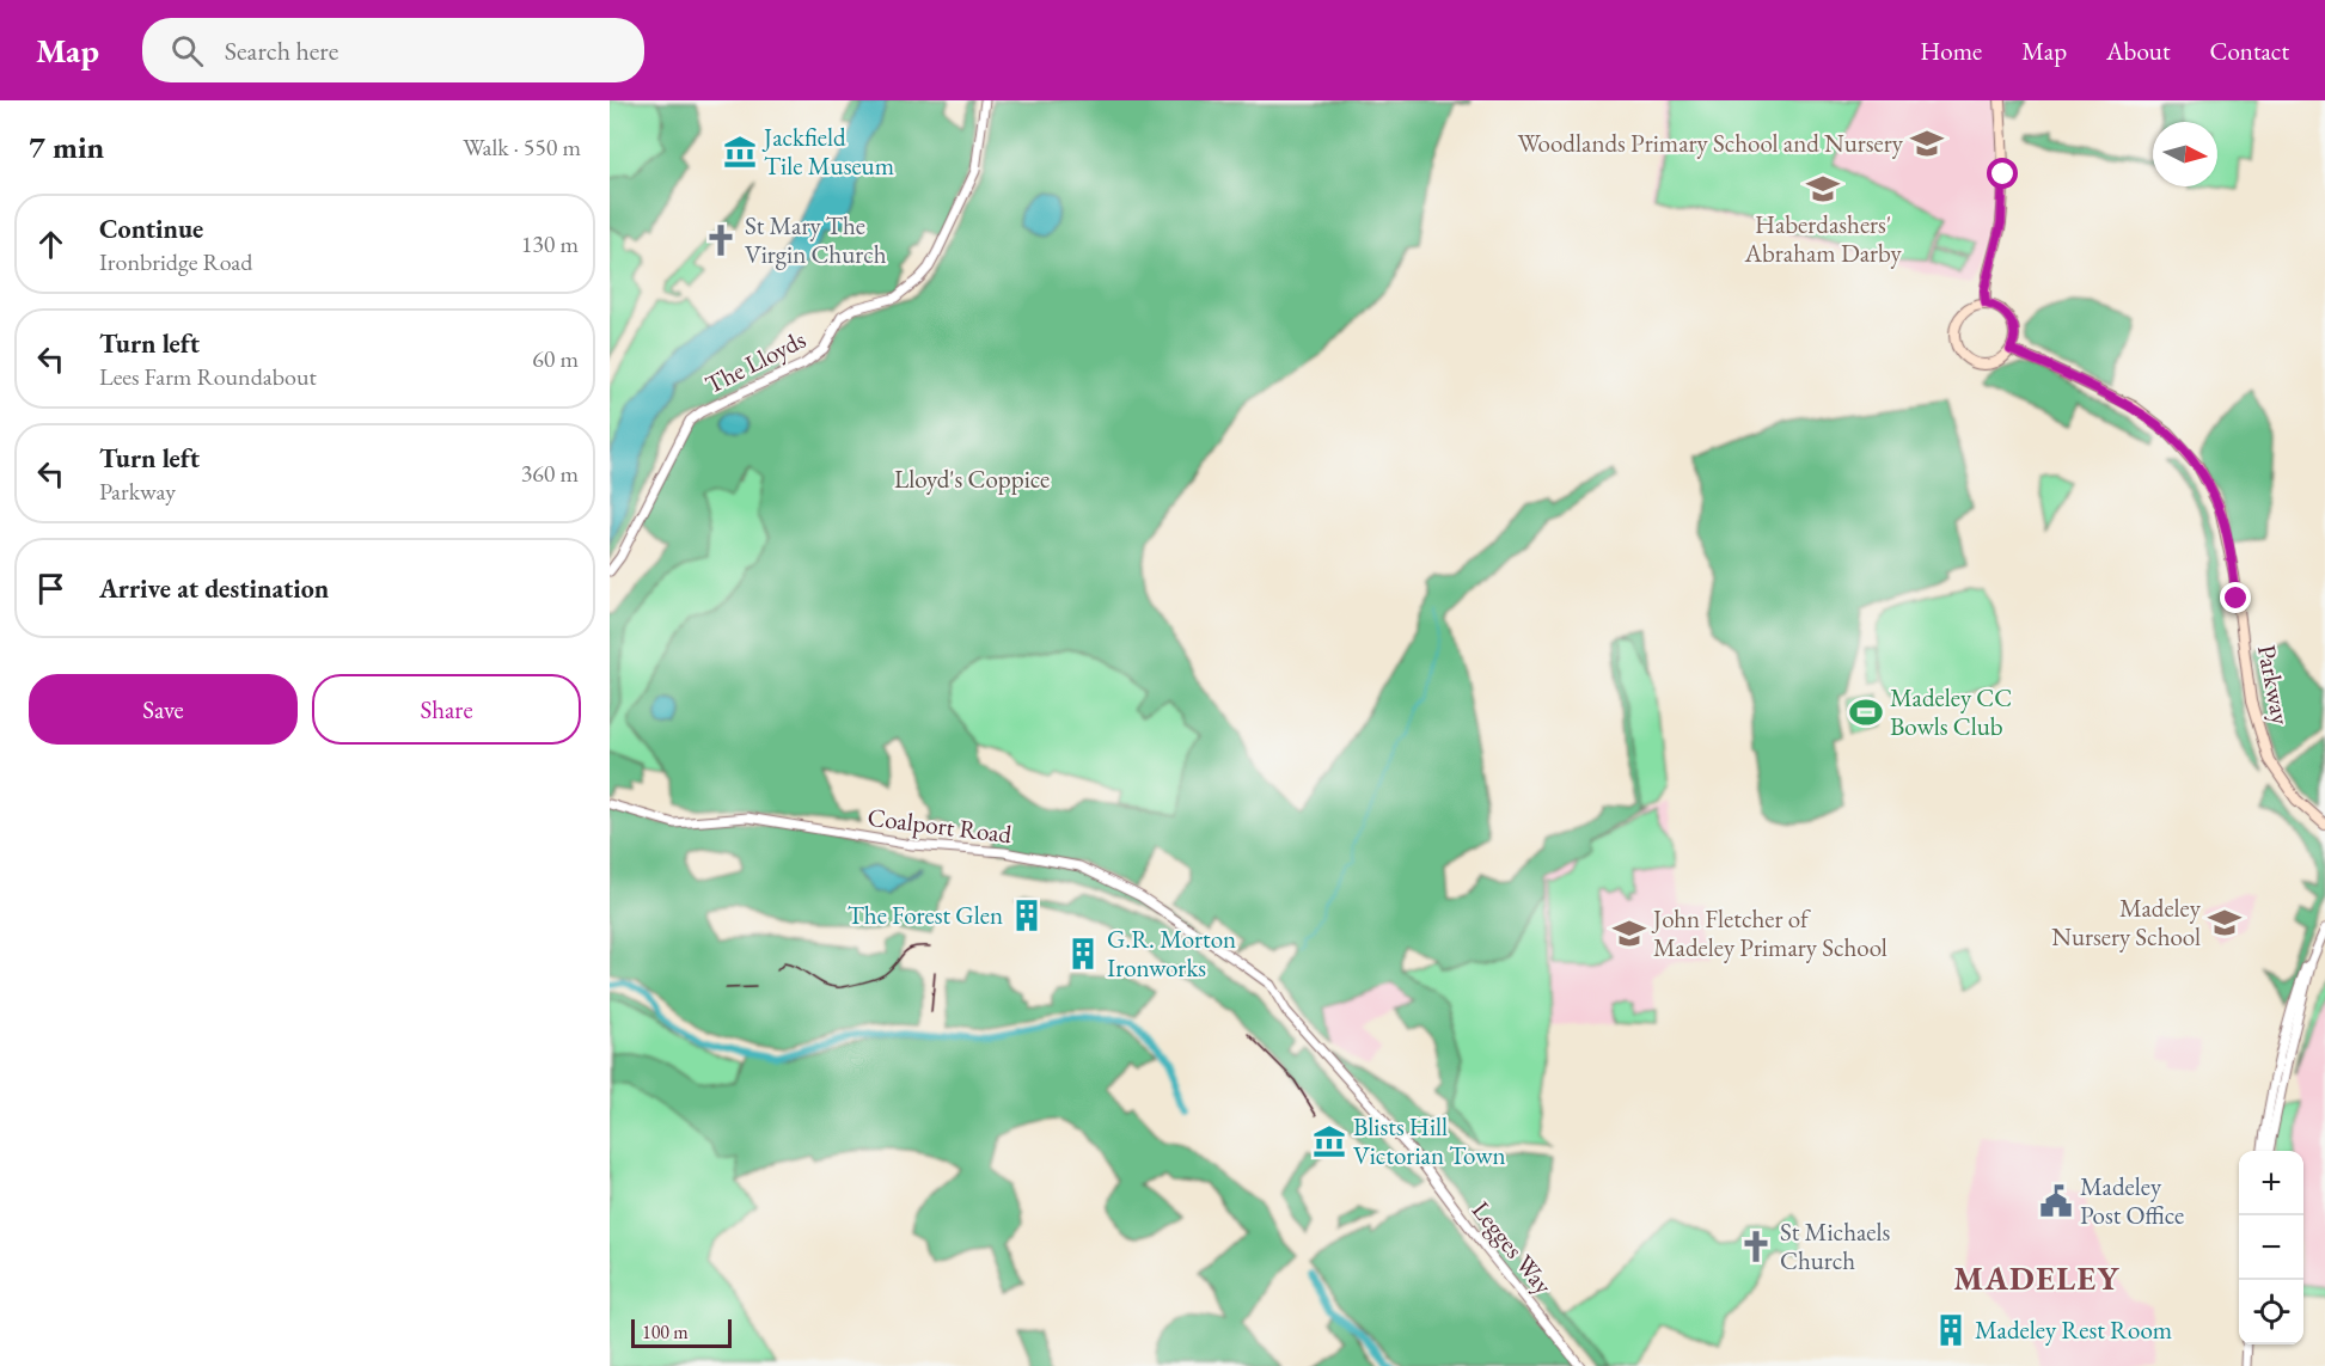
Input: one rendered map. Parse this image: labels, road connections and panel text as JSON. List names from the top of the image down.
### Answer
{
  "streets": {
    "main road": ["Parkway"],
    "street": ["The Lloyds", "Coalport Road", "Legges Way"]
  },
  "crossings": [
    ["Coalport Road", "Legges Way"]
  ],
  "districts": ["MADELEY"],
  "parks": ["Lloyd's Coppice"],
  "places": {
    "school or university": [
      "Woodlands Primary School and Nursery",
      "Haberdashers' Abraham Darby",
      "Madeley Nursery School",
      "John Fletcher of Madeley Primary School"
    ],
    "museum": ["Jackfield Tile Museum", "Blists Hill Victorian Town"],
    "church": ["St Mary The Virgin Church", "St Michaels Church"],
    "sports": ["Madeley CC Bowls Club"],
    "building": ["The Forest Glen", "G.R. Morton Ironworks", "Madeley Rest Room"],
    "public building": ["Madeley Post Office"]
  },
  "scale_bar": "100 m",
  "north": "right",
  "page": {
    "header": "Map",
    "search": "Search here",
    "nav": [
      "Home",
      "Map",
      "About",
      "Contact"
    ],
    "heading": ["7 min", "Walk · 550 m"],
    "list": [
      ["Continue", "Ironbridge Road", "130 m"],
      ["Turn left", "Lees Farm Roundabout", "60 m"],
      ["Turn left", "Parkway", "360 m"],
      "Arrive at destination"
    ],
    "buttons": ["Save", "Share"],
    "map_buttons": ["+", "−"],
    "scale": "100 m"
  }
}
